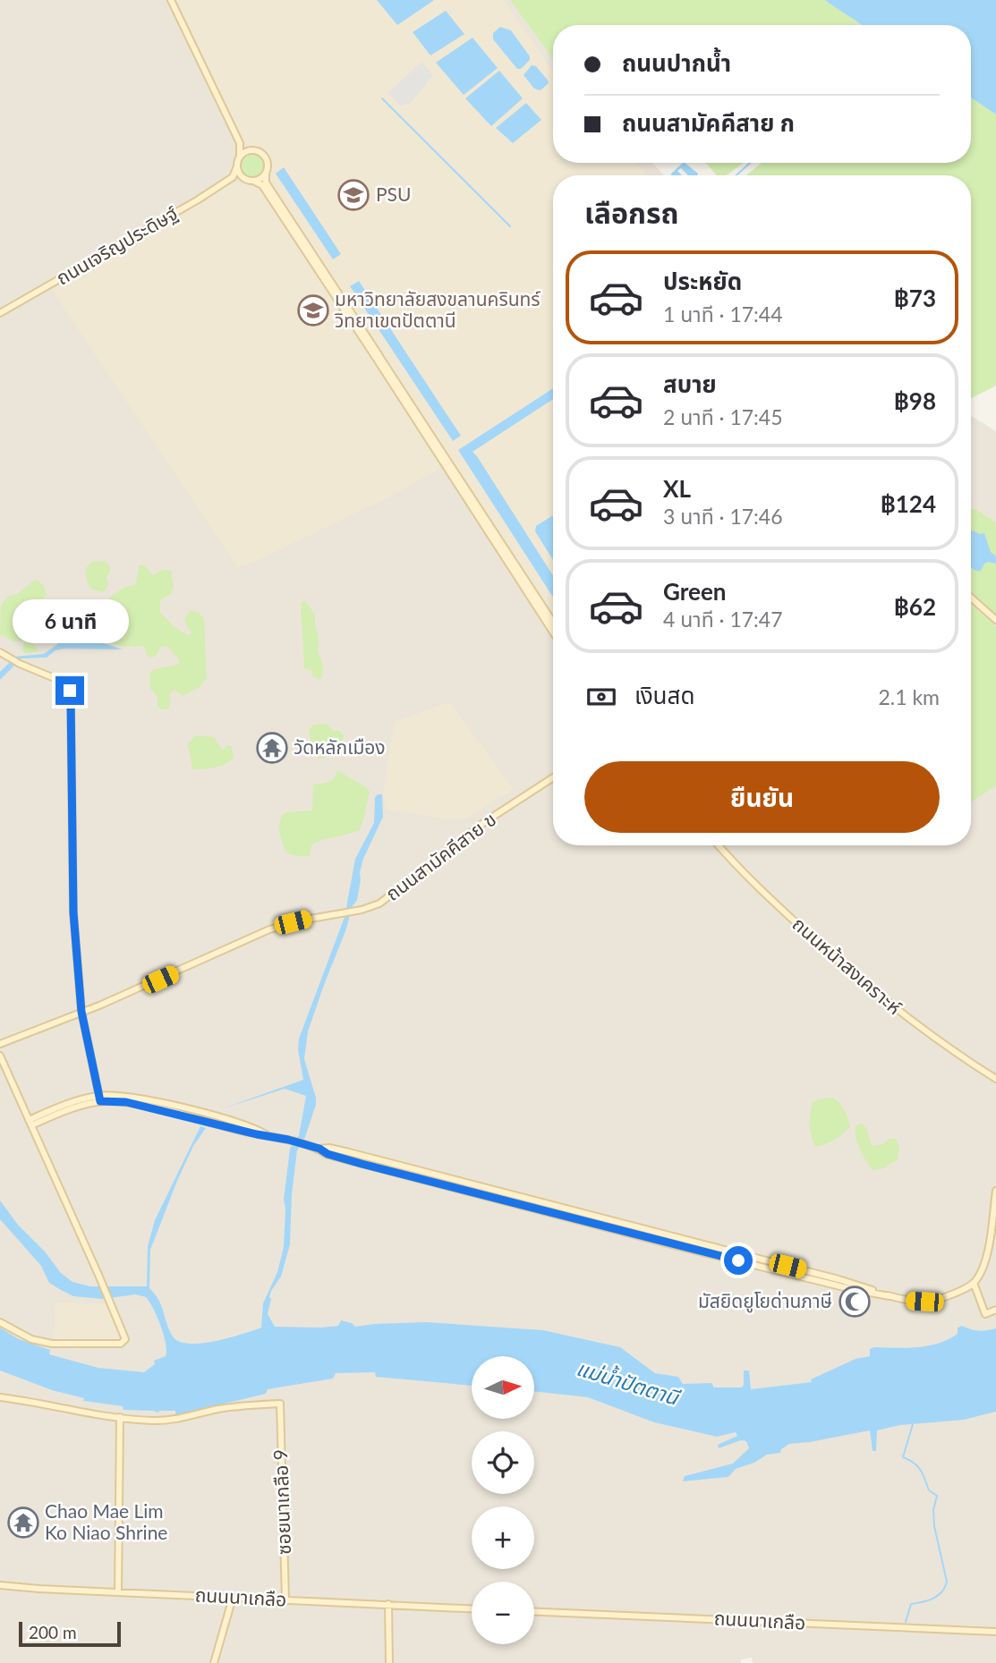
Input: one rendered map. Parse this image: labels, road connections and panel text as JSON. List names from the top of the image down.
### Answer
{
  "streets": {
    "main road": [
      "ถนนเจริญประดิษฐ์",
      "ถนนสามัคคีสาย ข",
      "ถนนหน้าสงเคราะห์",
      "ซอยนาเกลือ 9",
      "ถนนนาเกลือ"
    ]
  },
  "crossings": [
    ["ซอยนาเกลือ 9", "ถนนนาเกลือ"]
  ],
  "water": ["แม่น้ำปัตตานี"],
  "places": {
    "school or university": ["PSU", "มหาวิทยาลัยสงขลานครินทร์ วิทยาเขตปัตตานี"],
    "temple": ["วัดหลักเมือง", "Chao Mae Lim Ko Niao Shrine"],
    "mosque": ["มัสยิดยูโยด่านภาษี"]
  },
  "scale_bar": "200 m",
  "north": "right",
  "page": {
    "banner": ["ถนนปากน้ำ", "ถนนสามัคคีสาย ก"],
    "heading": "เลือกรถ",
    "list": [
      {
        "name": "ประหยัด",
        "note": "1 นาที · 17:44",
        "value": "฿73"
      },
      {
        "name": "สบาย",
        "note": "2 นาที · 17:45",
        "value": "฿98"
      },
      {
        "name": "XL",
        "note": "3 นาที · 17:46",
        "value": "฿124"
      },
      {
        "name": "Green",
        "note": "4 นาที · 17:47",
        "value": "฿62"
      }
    ],
    "bubble": "6 นาที",
    "pay": ["เงินสด", "2.1 km"],
    "buttons": "ยืนยัน",
    "map_buttons": ["+", "−"],
    "scale": "200 m"
  }
}
